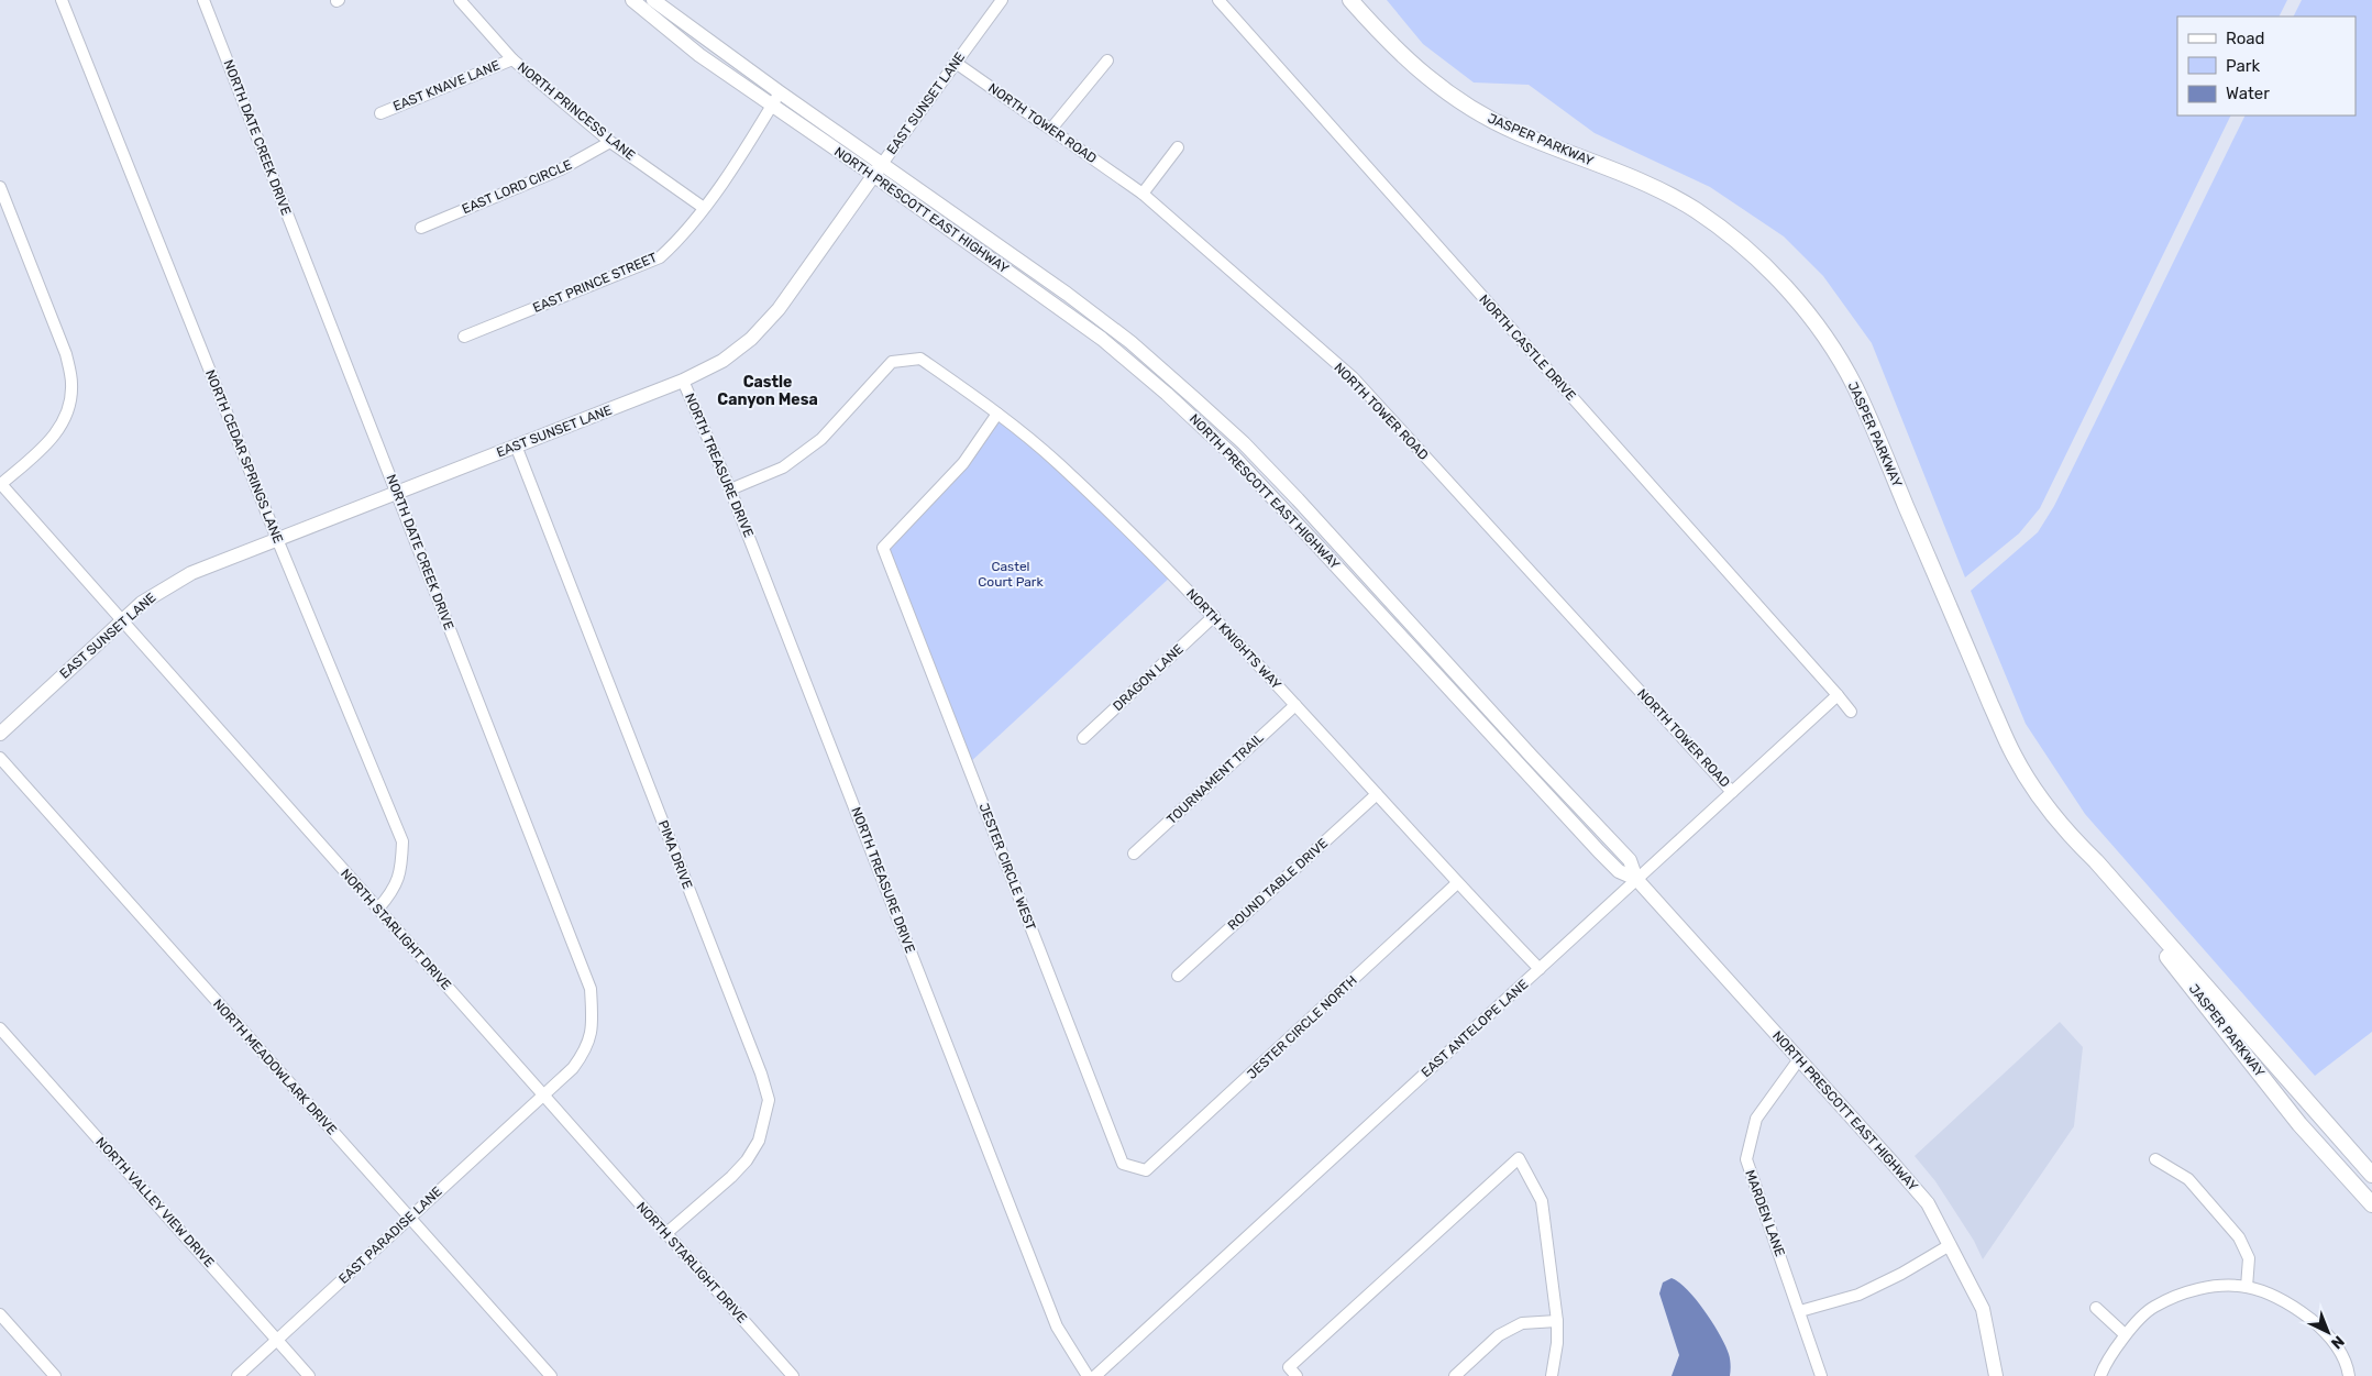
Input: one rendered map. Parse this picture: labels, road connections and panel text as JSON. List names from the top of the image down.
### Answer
{
  "streets": {
    "main road": ["JASPER PARKWAY"],
    "street": [
      "EAST KNAVE LANE",
      "EAST SUNSET LANE",
      "NORTH PRINCESS LANE",
      "NORTH TOWER ROAD",
      "NORTH DATE CREEK DRIVE",
      "EAST LORD CIRCLE",
      "NORTH PRESCOTT EAST HIGHWAY",
      "EAST PRINCE STREET",
      "NORTH CASTLE DRIVE",
      "NORTH CEDAR SPRINGS LANE",
      "NORTH TREASURE DRIVE",
      "NORTH KNIGHTS WAY",
      "DRAGON LANE",
      "TOURNAMENT TRAIL",
      "PIMA DRIVE",
      "JESTER CIRCLE WEST",
      "ROUND TABLE DRIVE",
      "NORTH STARLIGHT DRIVE",
      "JESTER CIRCLE NORTH",
      "EAST ANTELOPE LANE",
      "NORTH MEADOWLARK DRIVE",
      "NORTH VALLEY VIEW DRIVE",
      "MARDEN LANE",
      "EAST PARADISE LANE"
    ]
  },
  "crossings": [
    ["EAST KNAVE LANE", "NORTH PRINCESS LANE"],
    ["EAST SUNSET LANE", "NORTH TOWER ROAD"],
    ["EAST SUNSET LANE", "NORTH DATE CREEK DRIVE"],
    ["EAST SUNSET LANE", "NORTH PRESCOTT EAST HIGHWAY"],
    ["EAST SUNSET LANE", "NORTH CEDAR SPRINGS LANE"],
    ["EAST SUNSET LANE", "NORTH TREASURE DRIVE"],
    ["EAST SUNSET LANE", "PIMA DRIVE"],
    ["EAST SUNSET LANE", "NORTH STARLIGHT DRIVE"],
    ["NORTH PRINCESS LANE", "EAST LORD CIRCLE"],
    ["NORTH PRINCESS LANE", "EAST PRINCE STREET"],
    ["NORTH TOWER ROAD", "EAST ANTELOPE LANE"],
    ["NORTH DATE CREEK DRIVE", "NORTH STARLIGHT DRIVE"],
    ["NORTH DATE CREEK DRIVE", "EAST PARADISE LANE"],
    ["NORTH PRESCOTT EAST HIGHWAY", "EAST PRINCE STREET"],
    ["NORTH PRESCOTT EAST HIGHWAY", "EAST ANTELOPE LANE"],
    ["NORTH PRESCOTT EAST HIGHWAY", "MARDEN LANE"],
    ["NORTH CASTLE DRIVE", "EAST ANTELOPE LANE"],
    ["NORTH CEDAR SPRINGS LANE", "NORTH STARLIGHT DRIVE"],
    ["NORTH TREASURE DRIVE", "NORTH KNIGHTS WAY"],
    ["NORTH KNIGHTS WAY", "DRAGON LANE"],
    ["NORTH KNIGHTS WAY", "TOURNAMENT TRAIL"],
    ["NORTH KNIGHTS WAY", "JESTER CIRCLE WEST"],
    ["NORTH KNIGHTS WAY", "ROUND TABLE DRIVE"],
    ["NORTH KNIGHTS WAY", "JESTER CIRCLE NORTH"],
    ["NORTH KNIGHTS WAY", "EAST ANTELOPE LANE"],
    ["PIMA DRIVE", "NORTH STARLIGHT DRIVE"],
    ["JESTER CIRCLE WEST", "JESTER CIRCLE NORTH"],
    ["NORTH STARLIGHT DRIVE", "EAST PARADISE LANE"],
    ["NORTH MEADOWLARK DRIVE", "EAST PARADISE LANE"],
    ["NORTH VALLEY VIEW DRIVE", "EAST PARADISE LANE"]
  ],
  "districts": ["Castle Canyon Mesa"],
  "parks": ["Castel Court Park"],
  "legend": ["Road", "Park", "Water"],
  "north": "bottom right"
}
